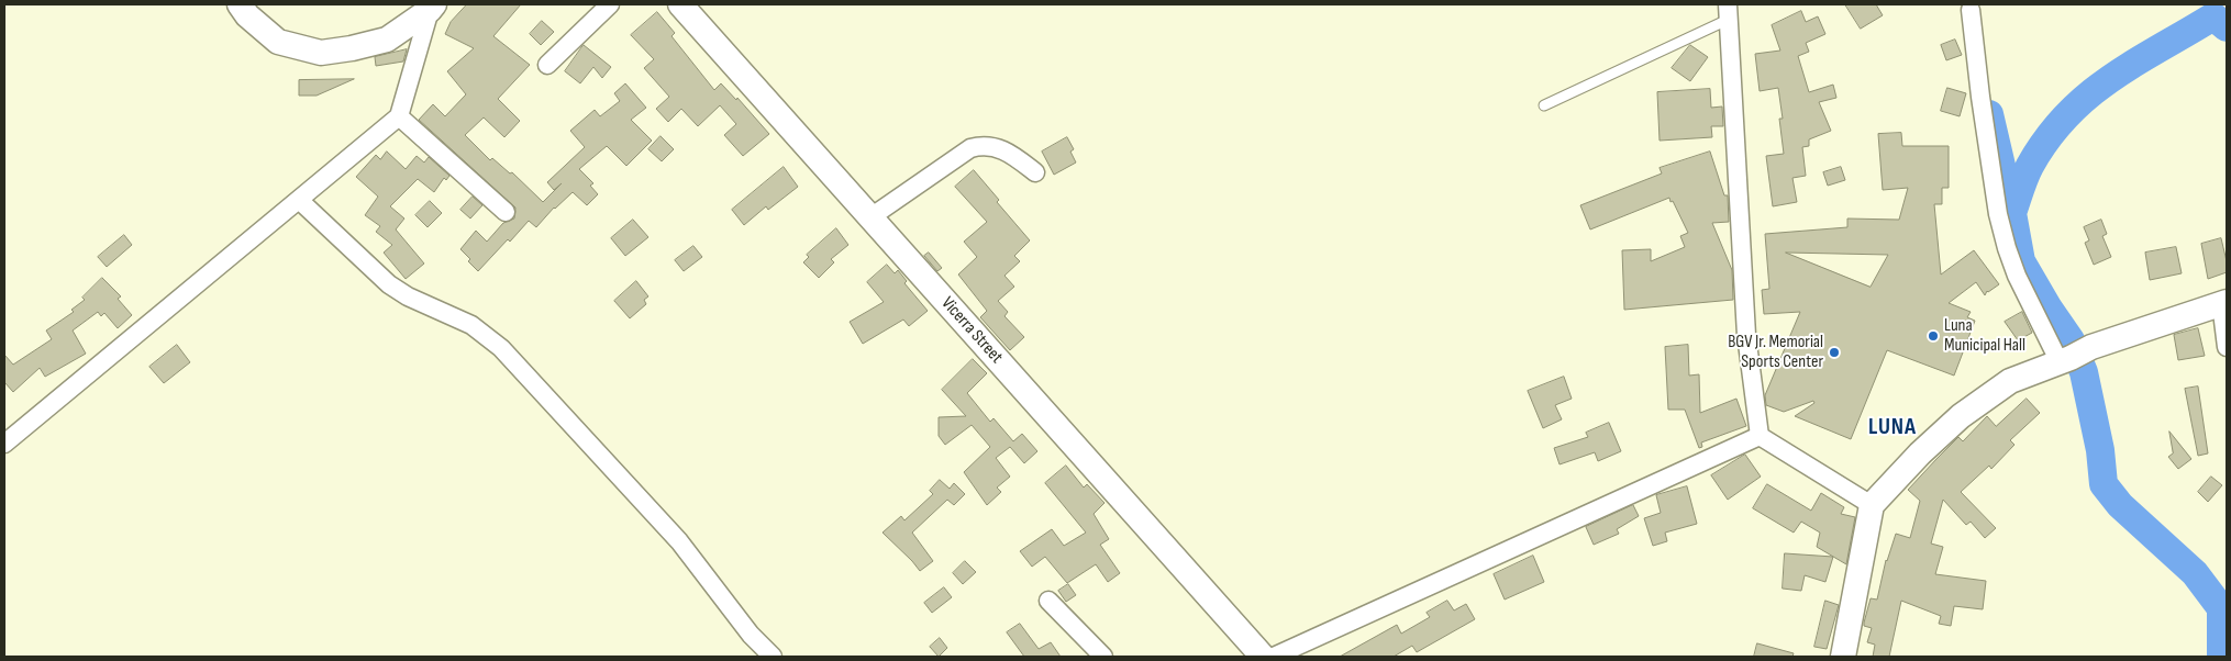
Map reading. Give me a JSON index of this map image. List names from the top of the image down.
{
  "streets": {
    "main road": ["Vicerra Street"]
  },
  "districts": ["LUNA"],
  "places": ["Luna Municipal Hall", "BGV Jr. Memorial Sports Center"]
}
